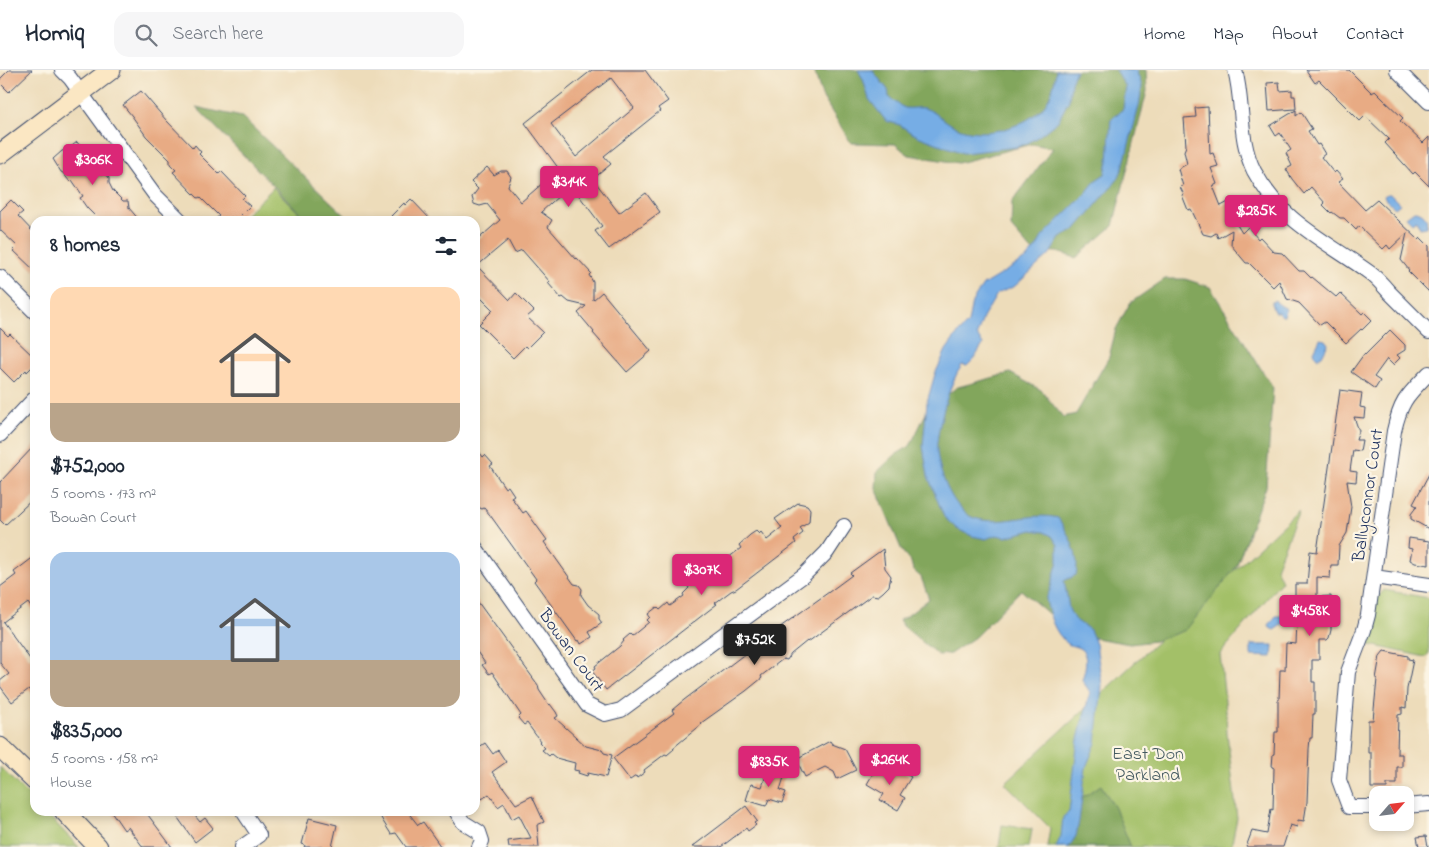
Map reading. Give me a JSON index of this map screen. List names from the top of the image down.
{
  "streets": {
    "street": ["Ballyconnor Court", "Bowan Court"]
  },
  "parks": ["East Don Parkland"],
  "north": "top right",
  "page": {
    "header": "Homiq",
    "search": "Search here",
    "nav": [
      "Home",
      "Map",
      "About",
      "Contact"
    ],
    "price": [
      "$306K",
      "$314K",
      "$285K",
      "$307K",
      "$458K",
      "$752K",
      "$264K",
      "$835K"
    ],
    "heading": "8 homes",
    "list": [
      {
        "name": "$752,000",
        "note": "5 rooms · 173 m² · Bowan Court"
      },
      {
        "name": "$835,000",
        "note": "5 rooms · 158 m² · House"
      }
    ]
  }
}
